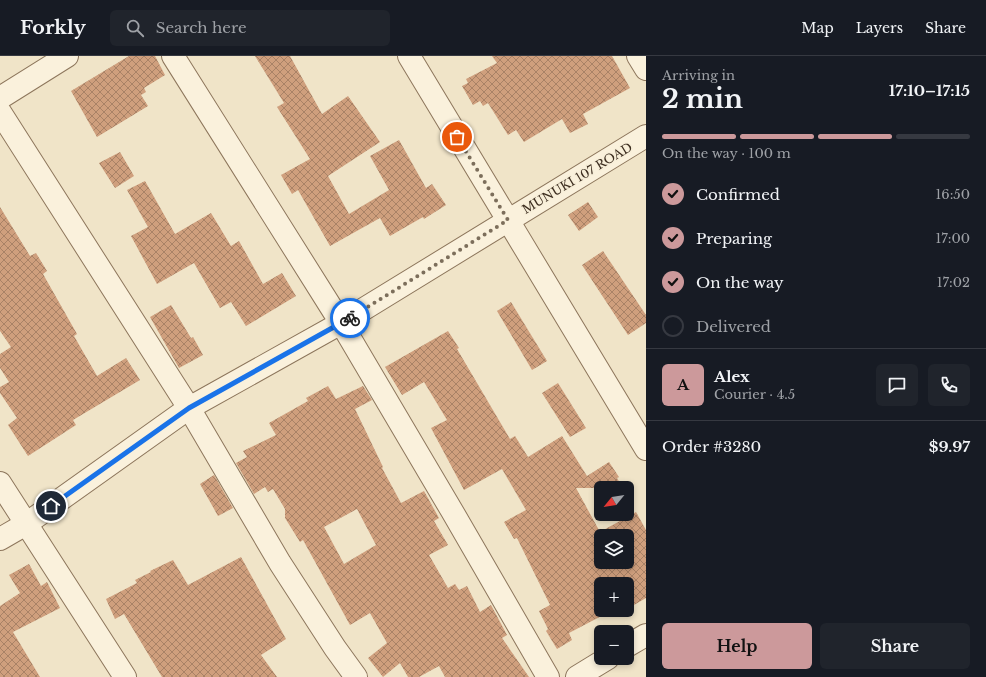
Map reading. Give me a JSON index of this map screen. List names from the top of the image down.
{
  "streets": {
    "street": ["MUNUKI 107 ROAD"]
  },
  "north": "bottom left",
  "page": {
    "header": "Forkly",
    "search": "Search here",
    "nav": ["Map", "Layers", "Share"],
    "heading": ["2 min", "Arriving in", "17:10–17:15"],
    "panel": [
      "Alex",
      "Courier · 4.5",
      "Order #3280",
      "$9.97"
    ],
    "bar": "On the way · 100 m",
    "list": [
      ["Confirmed", "16:50"],
      ["Preparing", "17:00"],
      ["On the way", "17:02"],
      "Delivered"
    ],
    "round": "A",
    "map_buttons": ["+", "−"],
    "buttons": ["Help", "Share"]
  }
}
